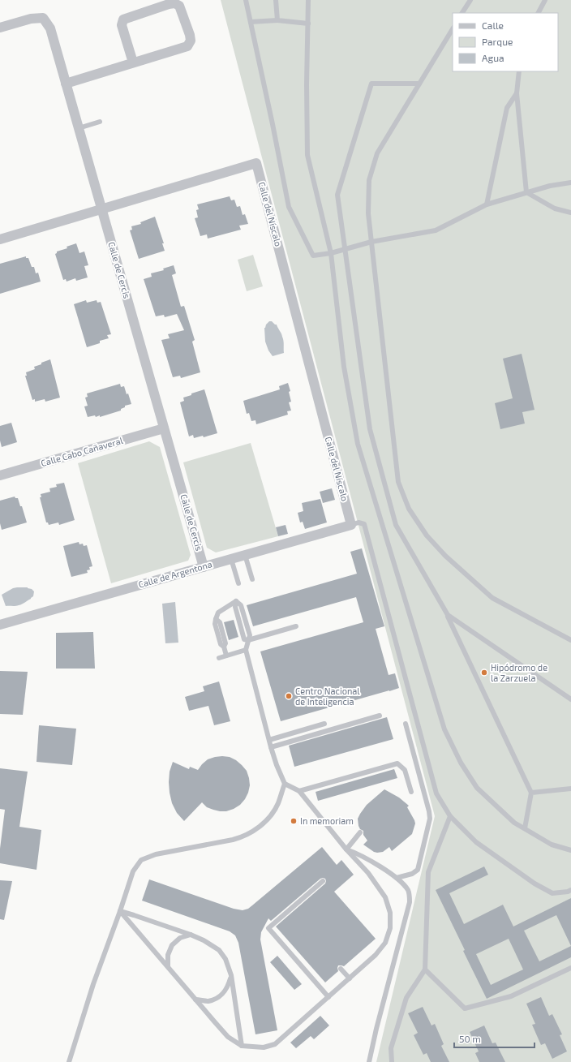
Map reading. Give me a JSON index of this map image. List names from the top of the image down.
{
  "streets": {
    "street": [
      "Calle del Níscalo",
      "Calle de Cercis",
      "Calle Cabo Cañaveral",
      "Calle de Argentona"
    ]
  },
  "crossings": [
    ["Calle del Níscalo", "Calle de Cercis"],
    ["Calle del Níscalo", "Calle de Argentona"],
    ["Calle de Cercis", "Calle Cabo Cañaveral"],
    ["Calle de Cercis", "Calle de Argentona"]
  ],
  "places": ["Hipódromo de la Zarzuela", "Centro Nacional de Inteligencia", "In memoriam"],
  "legend": ["Calle", "Parque", "Agua"],
  "scale_bar": "50 m"
}
